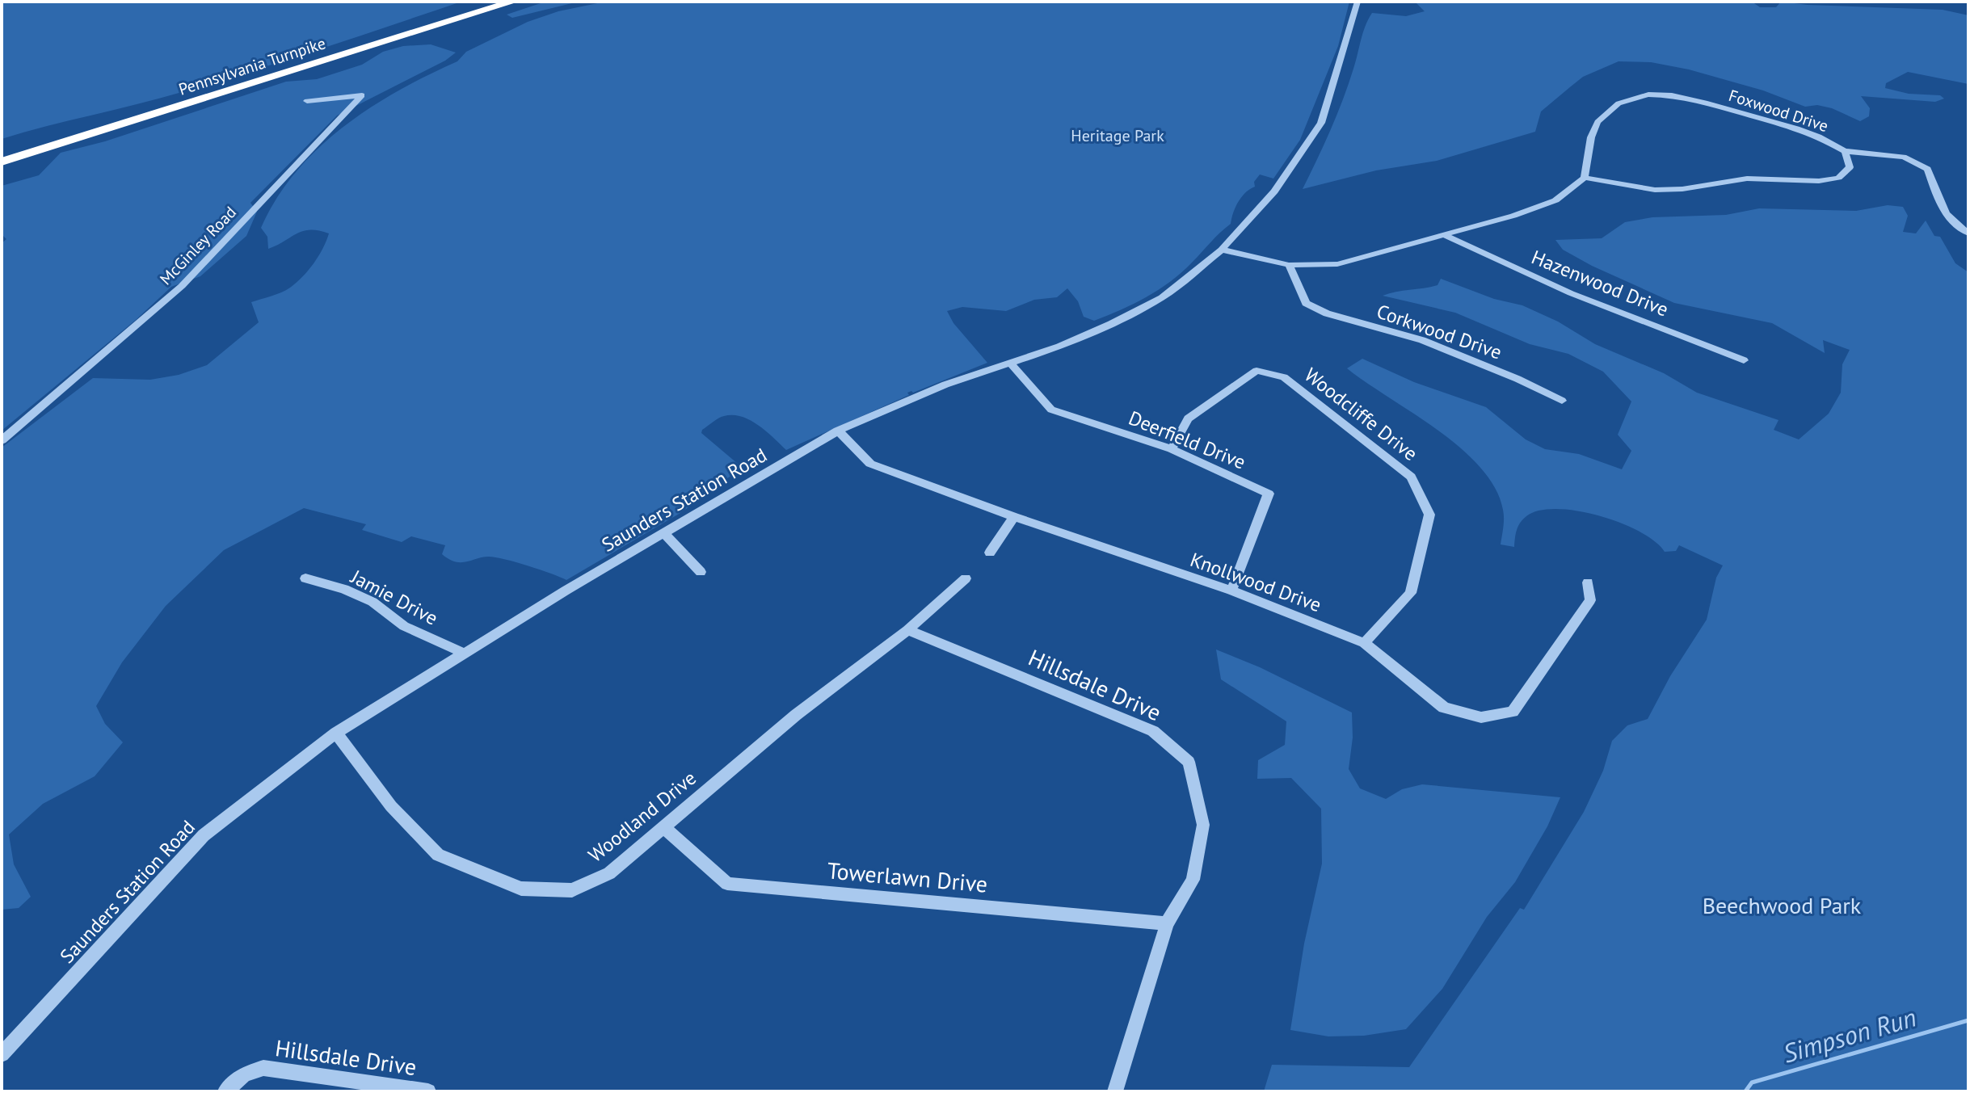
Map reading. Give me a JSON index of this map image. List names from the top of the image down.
{
  "streets": {
    "highway": ["Pennsylvania Turnpike"],
    "street": [
      "Foxwood Drive",
      "McGinley Road",
      "Hazenwood Drive",
      "Corkwood Drive",
      "Woodcliffe Drive",
      "Deerfield Drive",
      "Saunders Station Road",
      "Knollwood Drive",
      "Jamie Drive",
      "Hillsdale Drive",
      "Woodland Drive",
      "Towerlawn Drive"
    ]
  },
  "crossings": [
    ["Woodcliffe Drive", "Deerfield Drive"],
    ["Woodcliffe Drive", "Knollwood Drive"],
    ["Deerfield Drive", "Saunders Station Road"],
    ["Deerfield Drive", "Knollwood Drive"],
    ["Saunders Station Road", "Knollwood Drive"],
    ["Saunders Station Road", "Jamie Drive"],
    ["Saunders Station Road", "Woodland Drive"],
    ["Hillsdale Drive", "Woodland Drive"],
    ["Hillsdale Drive", "Towerlawn Drive"],
    ["Woodland Drive", "Towerlawn Drive"]
  ],
  "water": ["Simpson Run"],
  "parks": ["Heritage Park", "Beechwood Park"]
}
